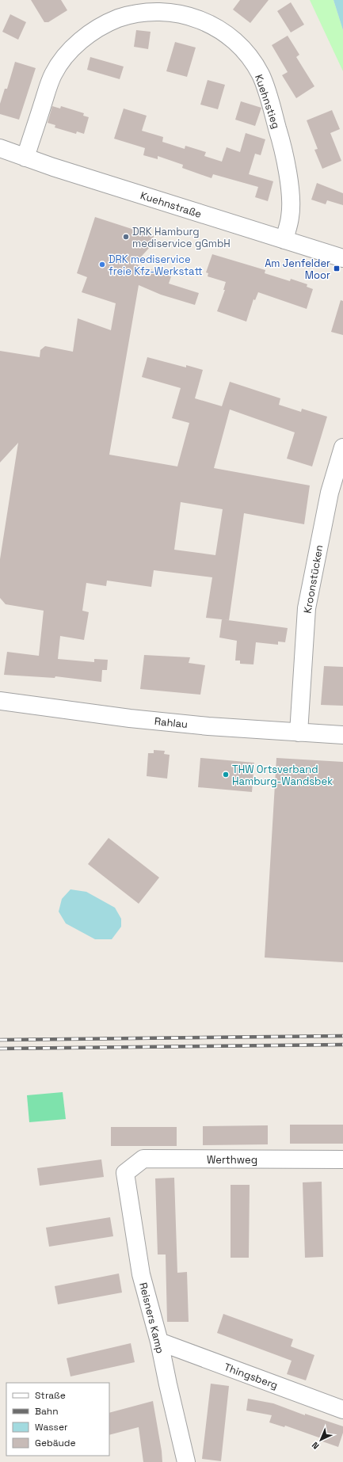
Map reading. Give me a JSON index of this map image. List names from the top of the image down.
{
  "streets": {
    "street": [
      "Kuehnstieg",
      "Kuehnstraße",
      "Kroonstücken",
      "Rahlau",
      "Werthweg",
      "Reisners Kamp",
      "Thingsberg"
    ]
  },
  "crossings": [
    ["Kuehnstieg", "Kuehnstraße"],
    ["Kroonstücken", "Rahlau"],
    ["Werthweg", "Reisners Kamp"],
    ["Reisners Kamp", "Thingsberg"]
  ],
  "places": {
    "other": ["DRK Hamburg mediservice gGmbH", "DRK mediservice freie Kfz-Werkstatt", "THW Ortsverband Hamburg-Wandsbek"],
    "transit": ["Am Jenfelder Moor"]
  },
  "legend": [
    "Straße",
    "Bahn",
    "Wasser",
    "Gebäude"
  ],
  "north": "bottom left"
}
